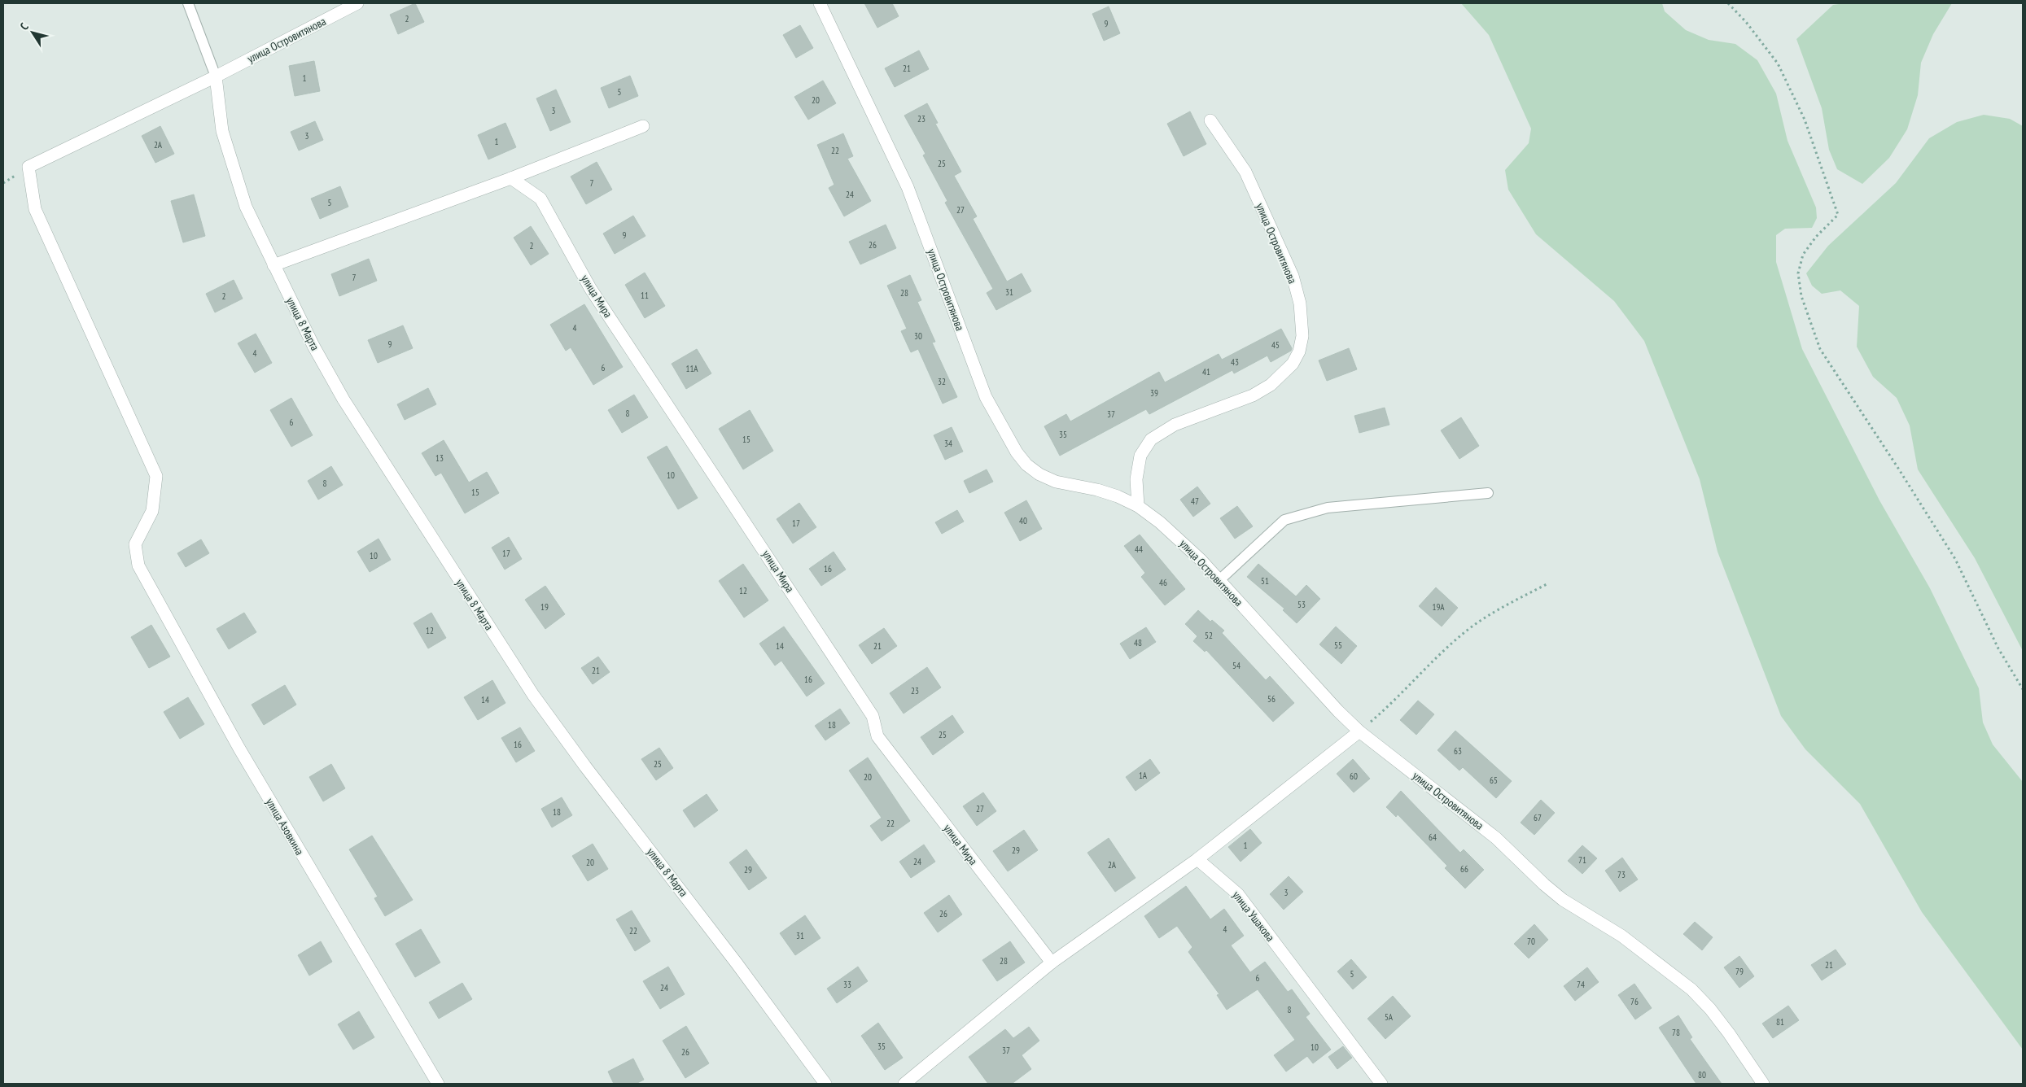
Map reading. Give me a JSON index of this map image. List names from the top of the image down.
{
  "streets": {
    "street": [
      "улица Островитянова",
      "улица Мира",
      "улица 8 Марта",
      "улица Азовкина",
      "улица Ушакова"
    ]
  },
  "crossings": [
    ["улица Островитянова", "улица 8 Марта"],
    ["улица Островитянова", "улица Азовкина"]
  ],
  "house_numbers": [
    "2",
    "9",
    "21",
    "1",
    "5",
    "20",
    "3",
    "23",
    "3",
    "1",
    "2А",
    "22",
    "25",
    "7",
    "24",
    "5",
    "27",
    "9",
    "26",
    "2",
    "7",
    "31",
    "28",
    "11",
    "2",
    "4",
    "30",
    "9",
    "45",
    "4",
    "43",
    "6",
    "11А",
    "41",
    "32",
    "39",
    "8",
    "37",
    "6",
    "35",
    "15",
    "34",
    "13",
    "10",
    "8",
    "15",
    "47",
    "40",
    "17",
    "44",
    "17",
    "10",
    "16",
    "51",
    "46",
    "12",
    "53",
    "19",
    "19А",
    "12",
    "52",
    "48",
    "55",
    "14",
    "21",
    "54",
    "21",
    "16",
    "23",
    "56",
    "14",
    "18",
    "25",
    "16",
    "63",
    "25",
    "1А",
    "60",
    "20",
    "65",
    "27",
    "18",
    "67",
    "22",
    "64",
    "1",
    "29",
    "71",
    "24",
    "20",
    "2А",
    "66",
    "29",
    "73",
    "3",
    "26",
    "4",
    "22",
    "31",
    "70",
    "28",
    "21",
    "79",
    "5",
    "6",
    "33",
    "74",
    "24",
    "76",
    "8",
    "5А",
    "81",
    "78",
    "35",
    "10",
    "37",
    "26",
    "80"
  ],
  "north": "top left"
}
